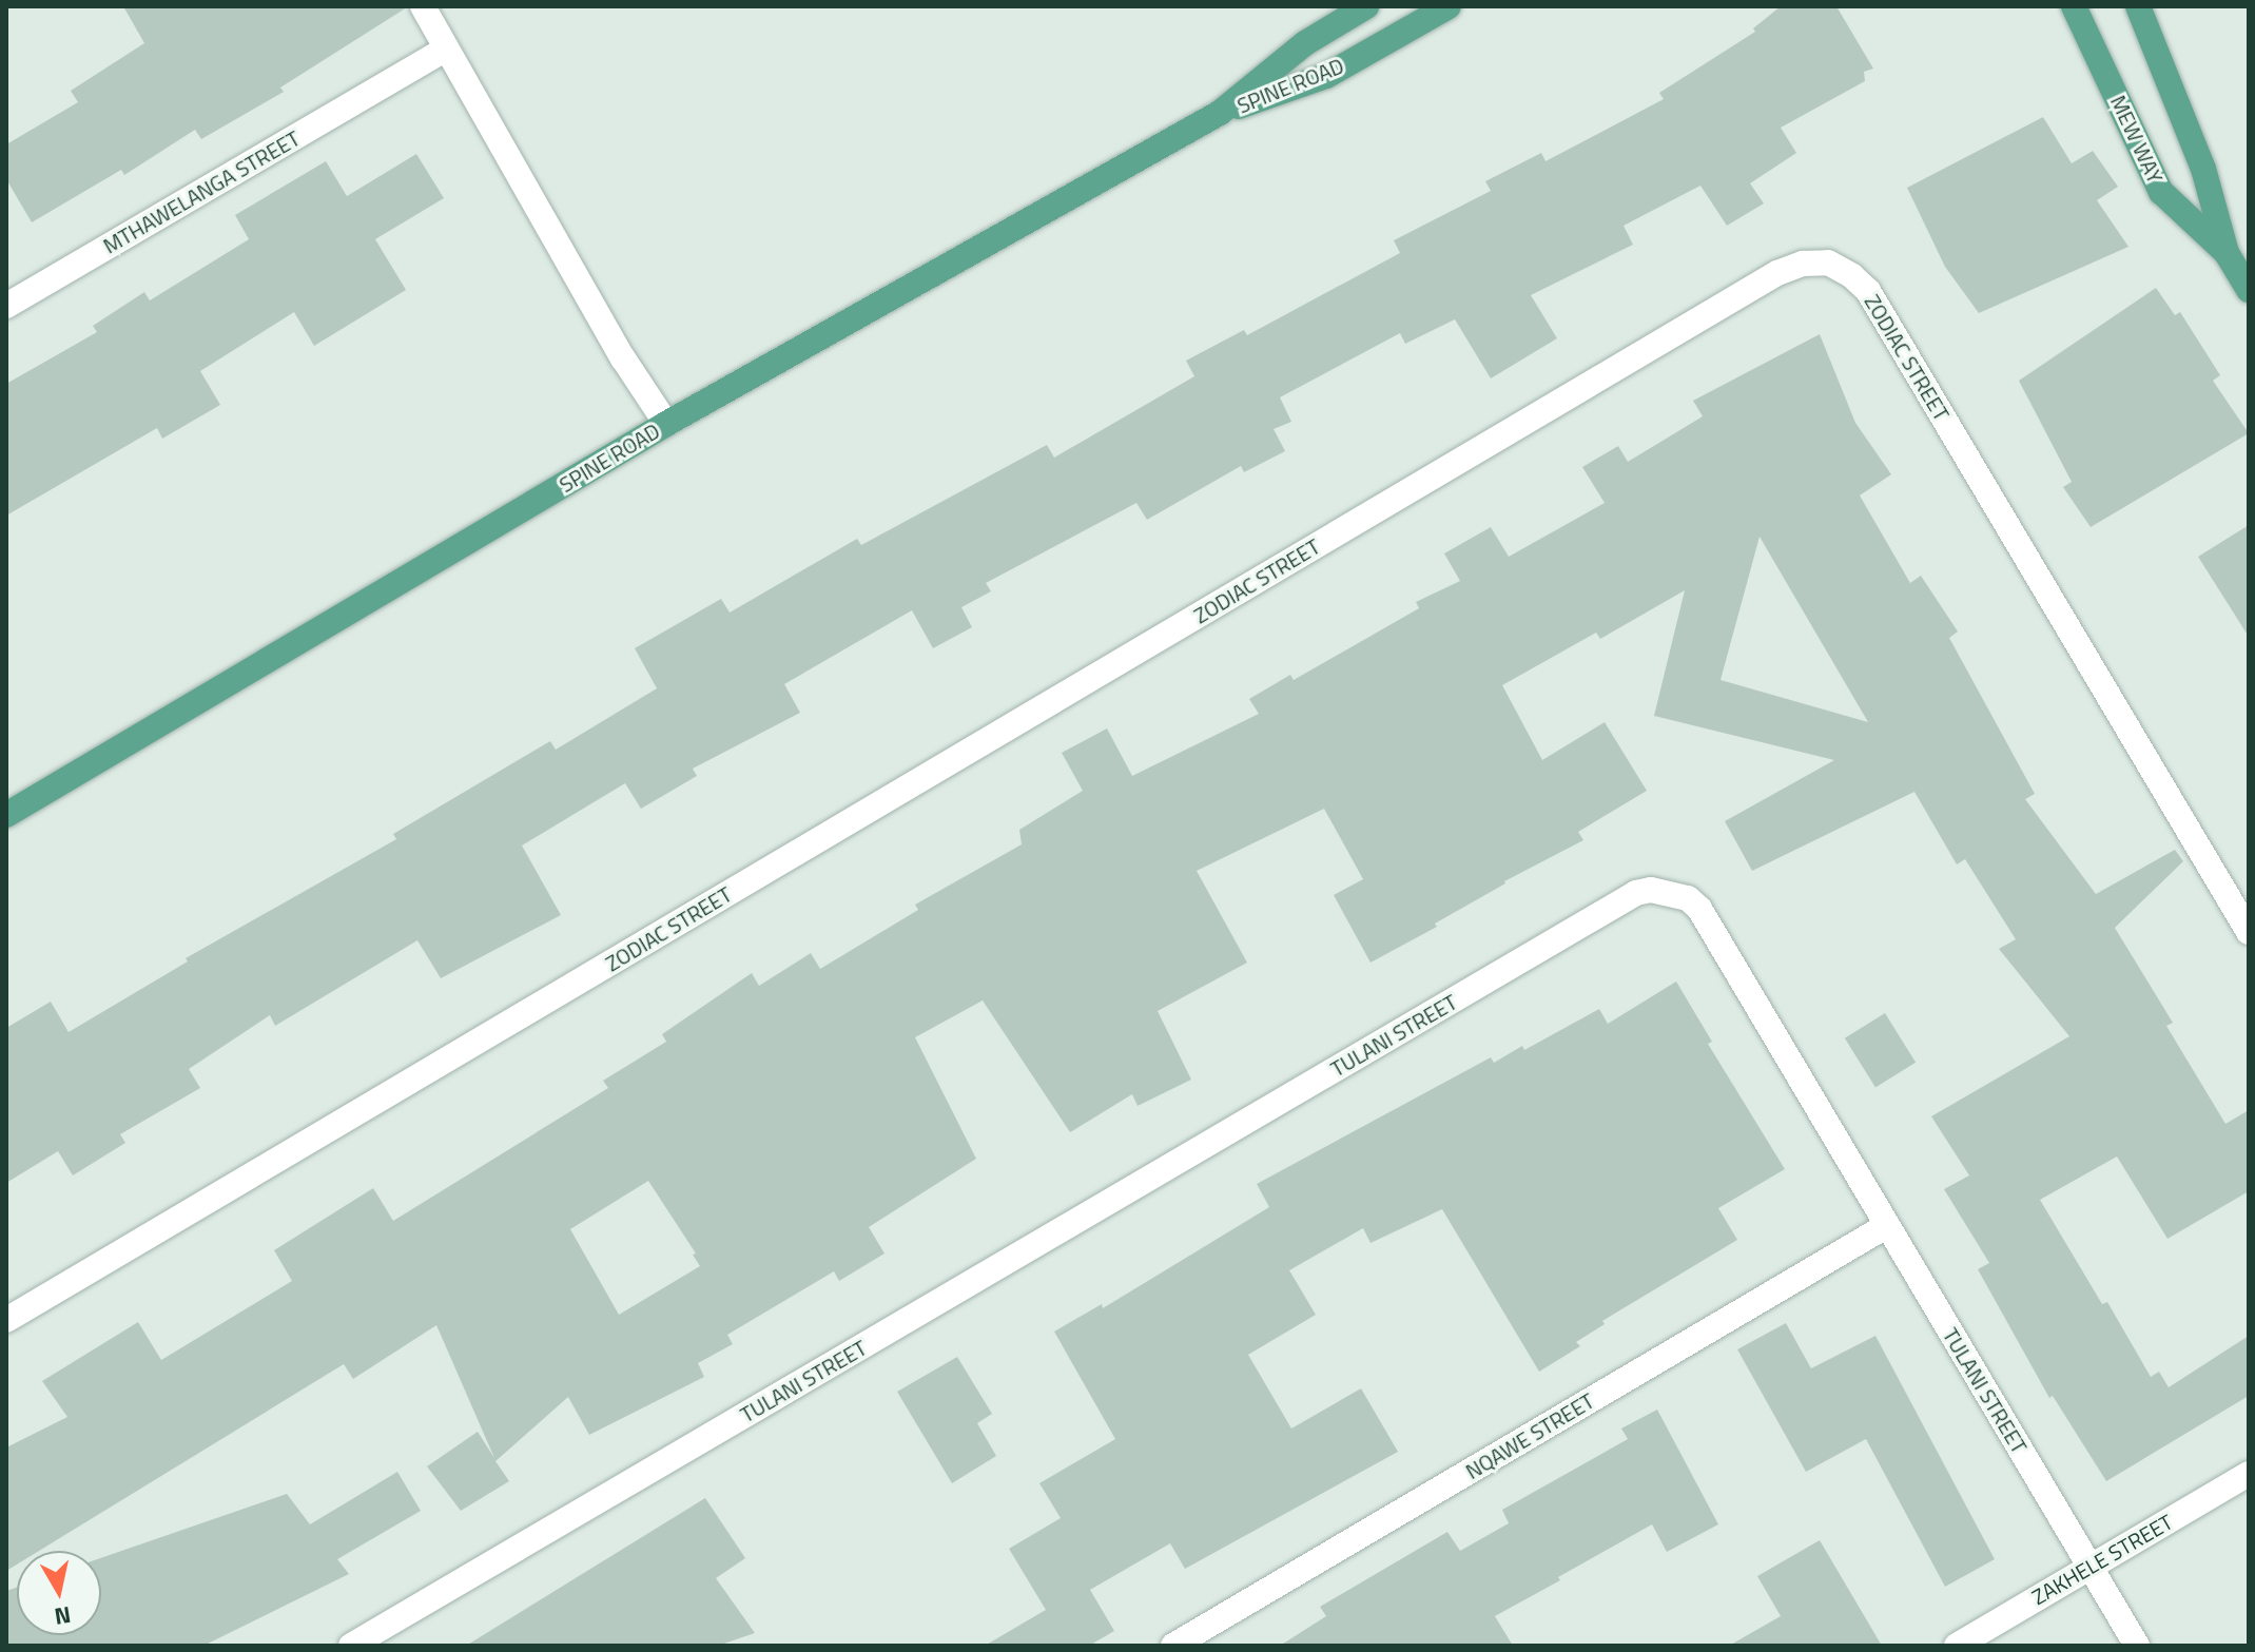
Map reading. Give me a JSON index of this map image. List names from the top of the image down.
{
  "streets": {
    "main road": ["SPINE ROAD", "MEW WAY"],
    "street": [
      "MTHAWELANGA STREET",
      "ZODIAC STREET",
      "TULANI STREET",
      "NQAWE STREET",
      "ZAKHELE STREET"
    ]
  },
  "crossings": [
    ["TULANI STREET", "NQAWE STREET"],
    ["TULANI STREET", "ZAKHELE STREET"]
  ],
  "north": "bottom"
}
